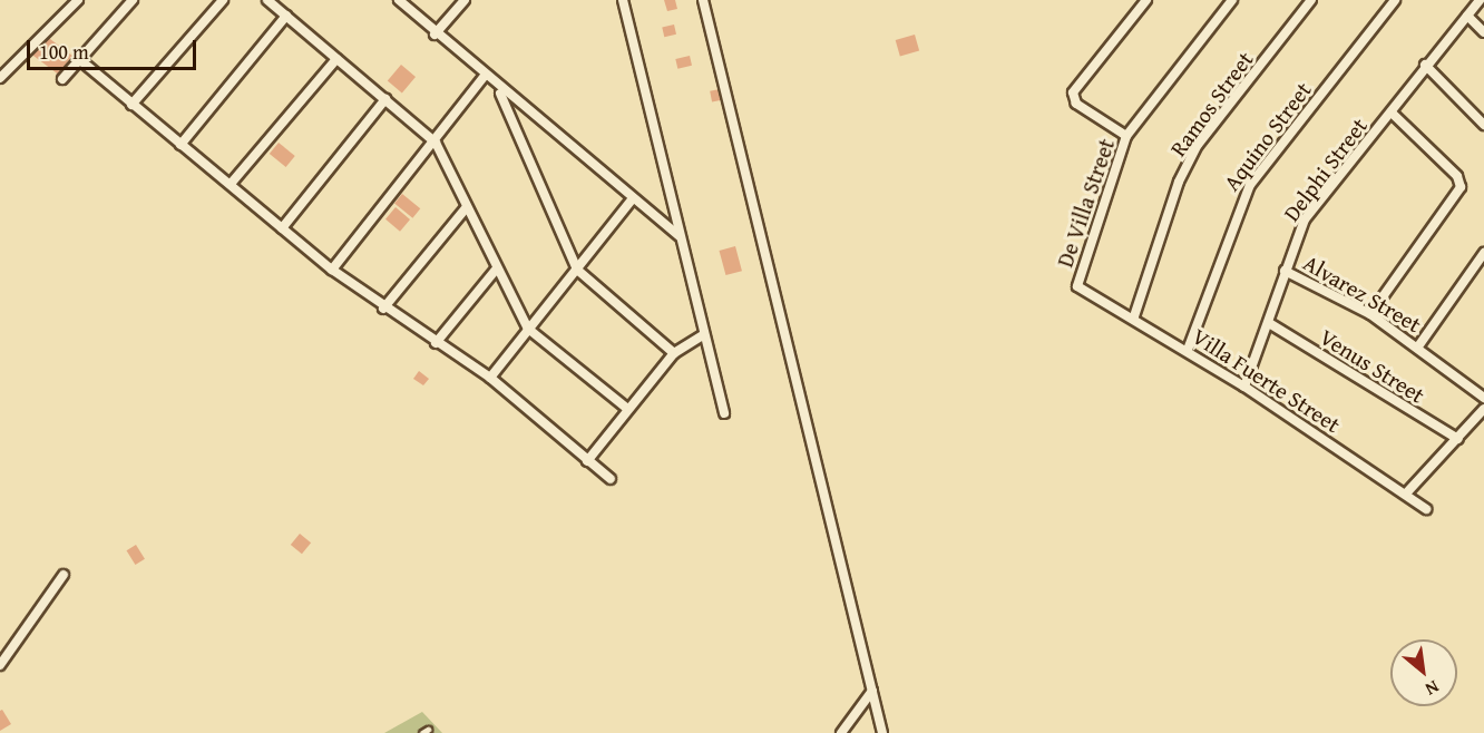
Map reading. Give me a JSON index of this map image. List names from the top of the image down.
{
  "streets": {
    "street": [
      "Ramos Street",
      "Aquino Street",
      "Delphi Street",
      "De Villa Street",
      "Alvarez Street",
      "Venus Street",
      "Villa Fuerte Street"
    ]
  },
  "crossings": [
    ["Ramos Street", "Villa Fuerte Street"],
    ["Aquino Street", "Villa Fuerte Street"],
    ["Delphi Street", "Alvarez Street"],
    ["Delphi Street", "Venus Street"],
    ["Delphi Street", "Villa Fuerte Street"],
    ["De Villa Street", "Villa Fuerte Street"]
  ],
  "scale_bar": "100 m",
  "north": "bottom right"
}
